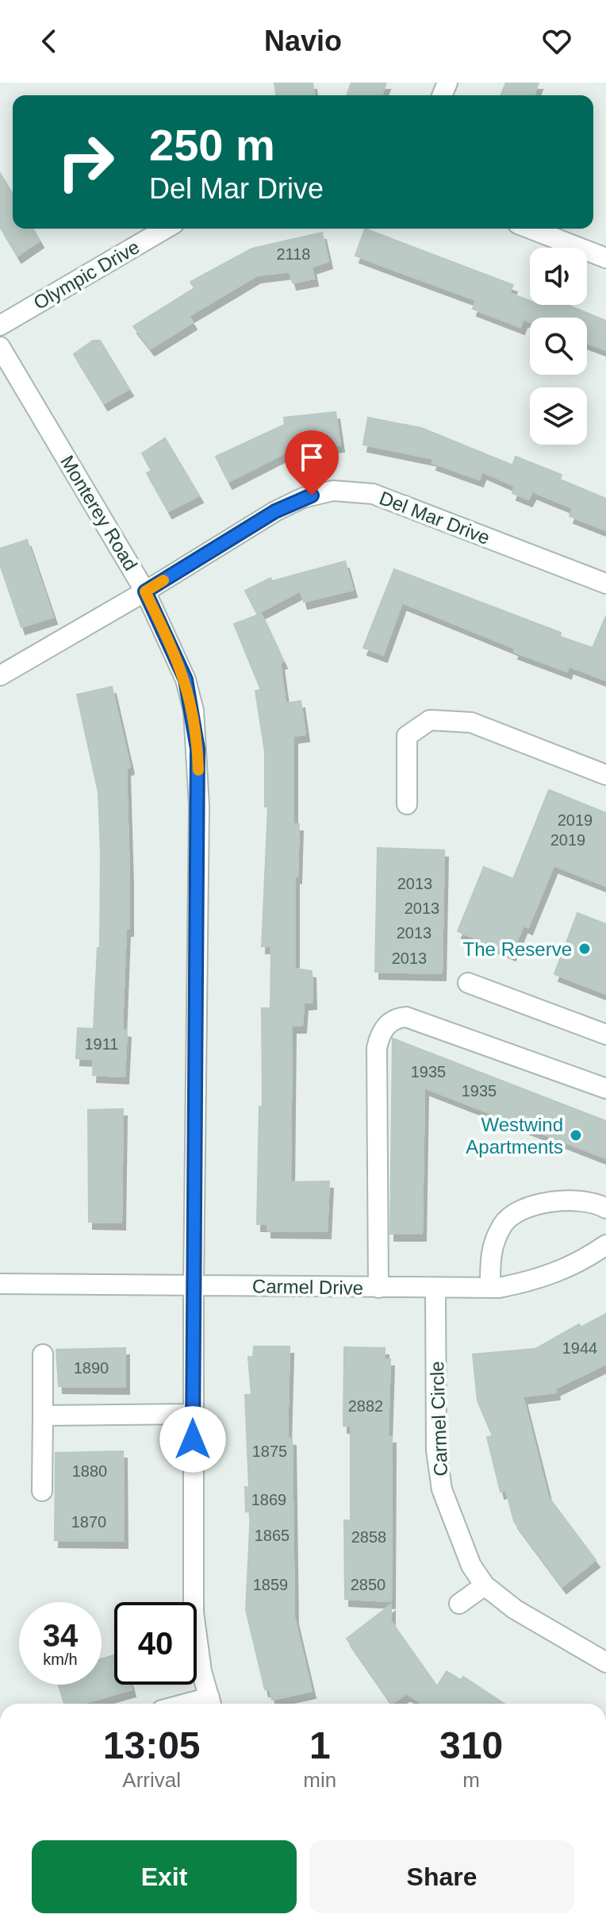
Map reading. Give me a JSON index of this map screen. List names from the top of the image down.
{
  "streets": {
    "street": [
      "Olympic Drive",
      "Monterey Road",
      "Del Mar Drive",
      "Carmel Drive",
      "Carmel Circle"
    ]
  },
  "crossings": [
    ["Monterey Road", "Del Mar Drive"],
    ["Monterey Road", "Carmel Drive"],
    ["Carmel Drive", "Carmel Circle"]
  ],
  "places": ["The Reserve", "Westwind Apartments"],
  "house_numbers": [
    "2118",
    "2019",
    "2019",
    "2013",
    "2013",
    "2013",
    "2013",
    "1911",
    "1935",
    "1935",
    "1944",
    "1890",
    "2882",
    "1875",
    "1880",
    "1869",
    "1870",
    "1865",
    "2858",
    "1859",
    "2850"
  ],
  "page": {
    "header": "Navio",
    "turn": ["250 m", "Del Mar Drive"],
    "speed": "34 km/h",
    "limit": "40",
    "eta": [
      "13:05",
      "Arrival",
      "1",
      "min",
      "310",
      "m"
    ],
    "buttons": ["Exit", "Share"]
  }
}
